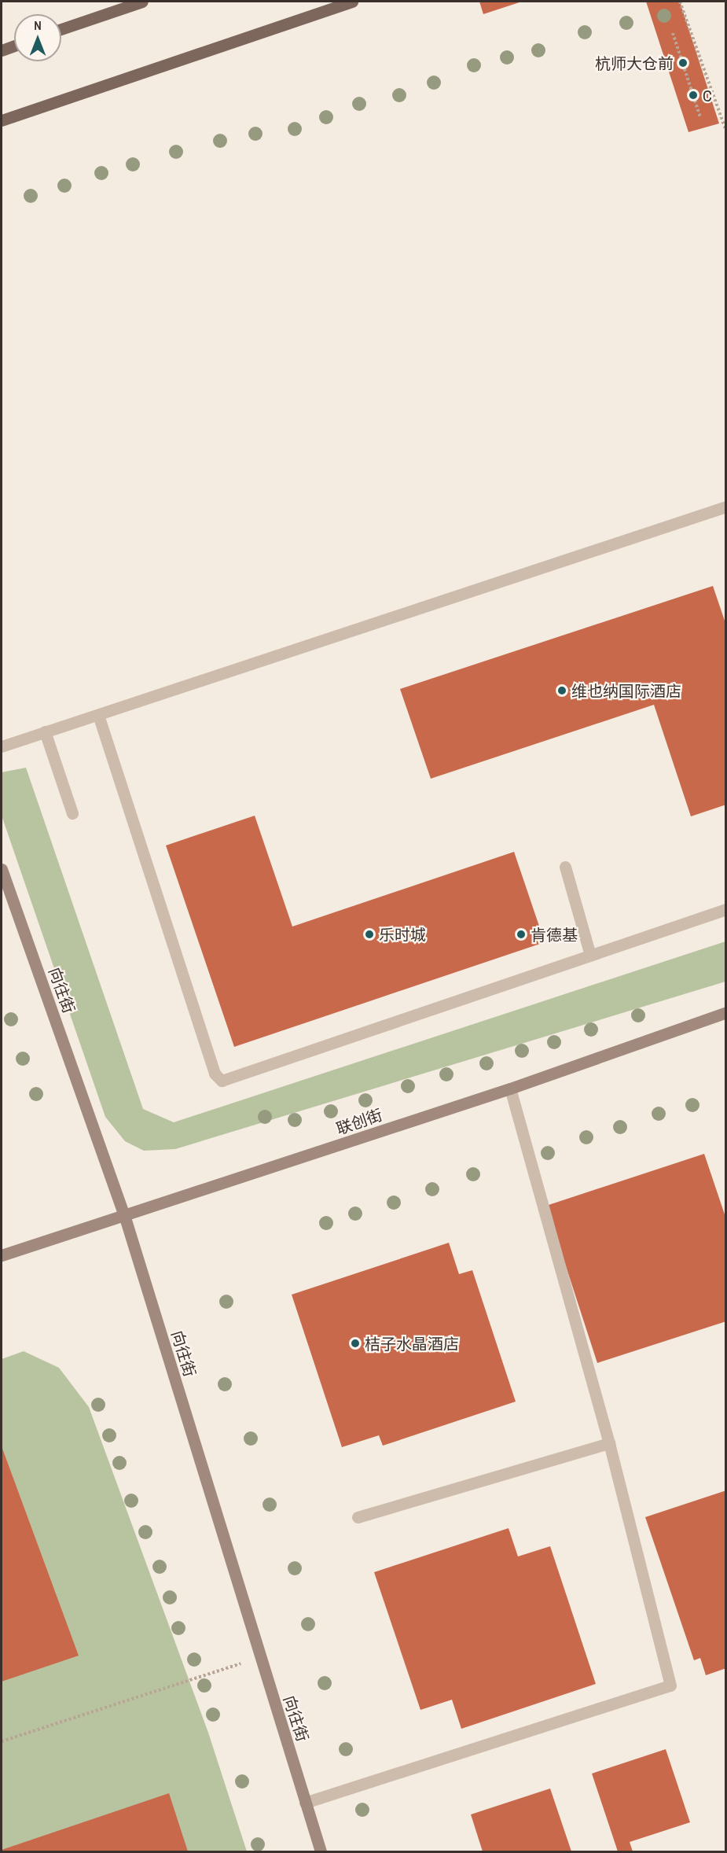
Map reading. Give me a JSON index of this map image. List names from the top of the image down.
{
  "streets": {
    "street": ["向往街", "联创街"]
  },
  "crossings": [
    ["向往街", "联创街"]
  ],
  "places": [
    "杭师大仓前",
    "C",
    "维也纳国际酒店",
    "乐时城",
    "肯德基",
    "桔子水晶酒店"
  ],
  "north": "top"
}
